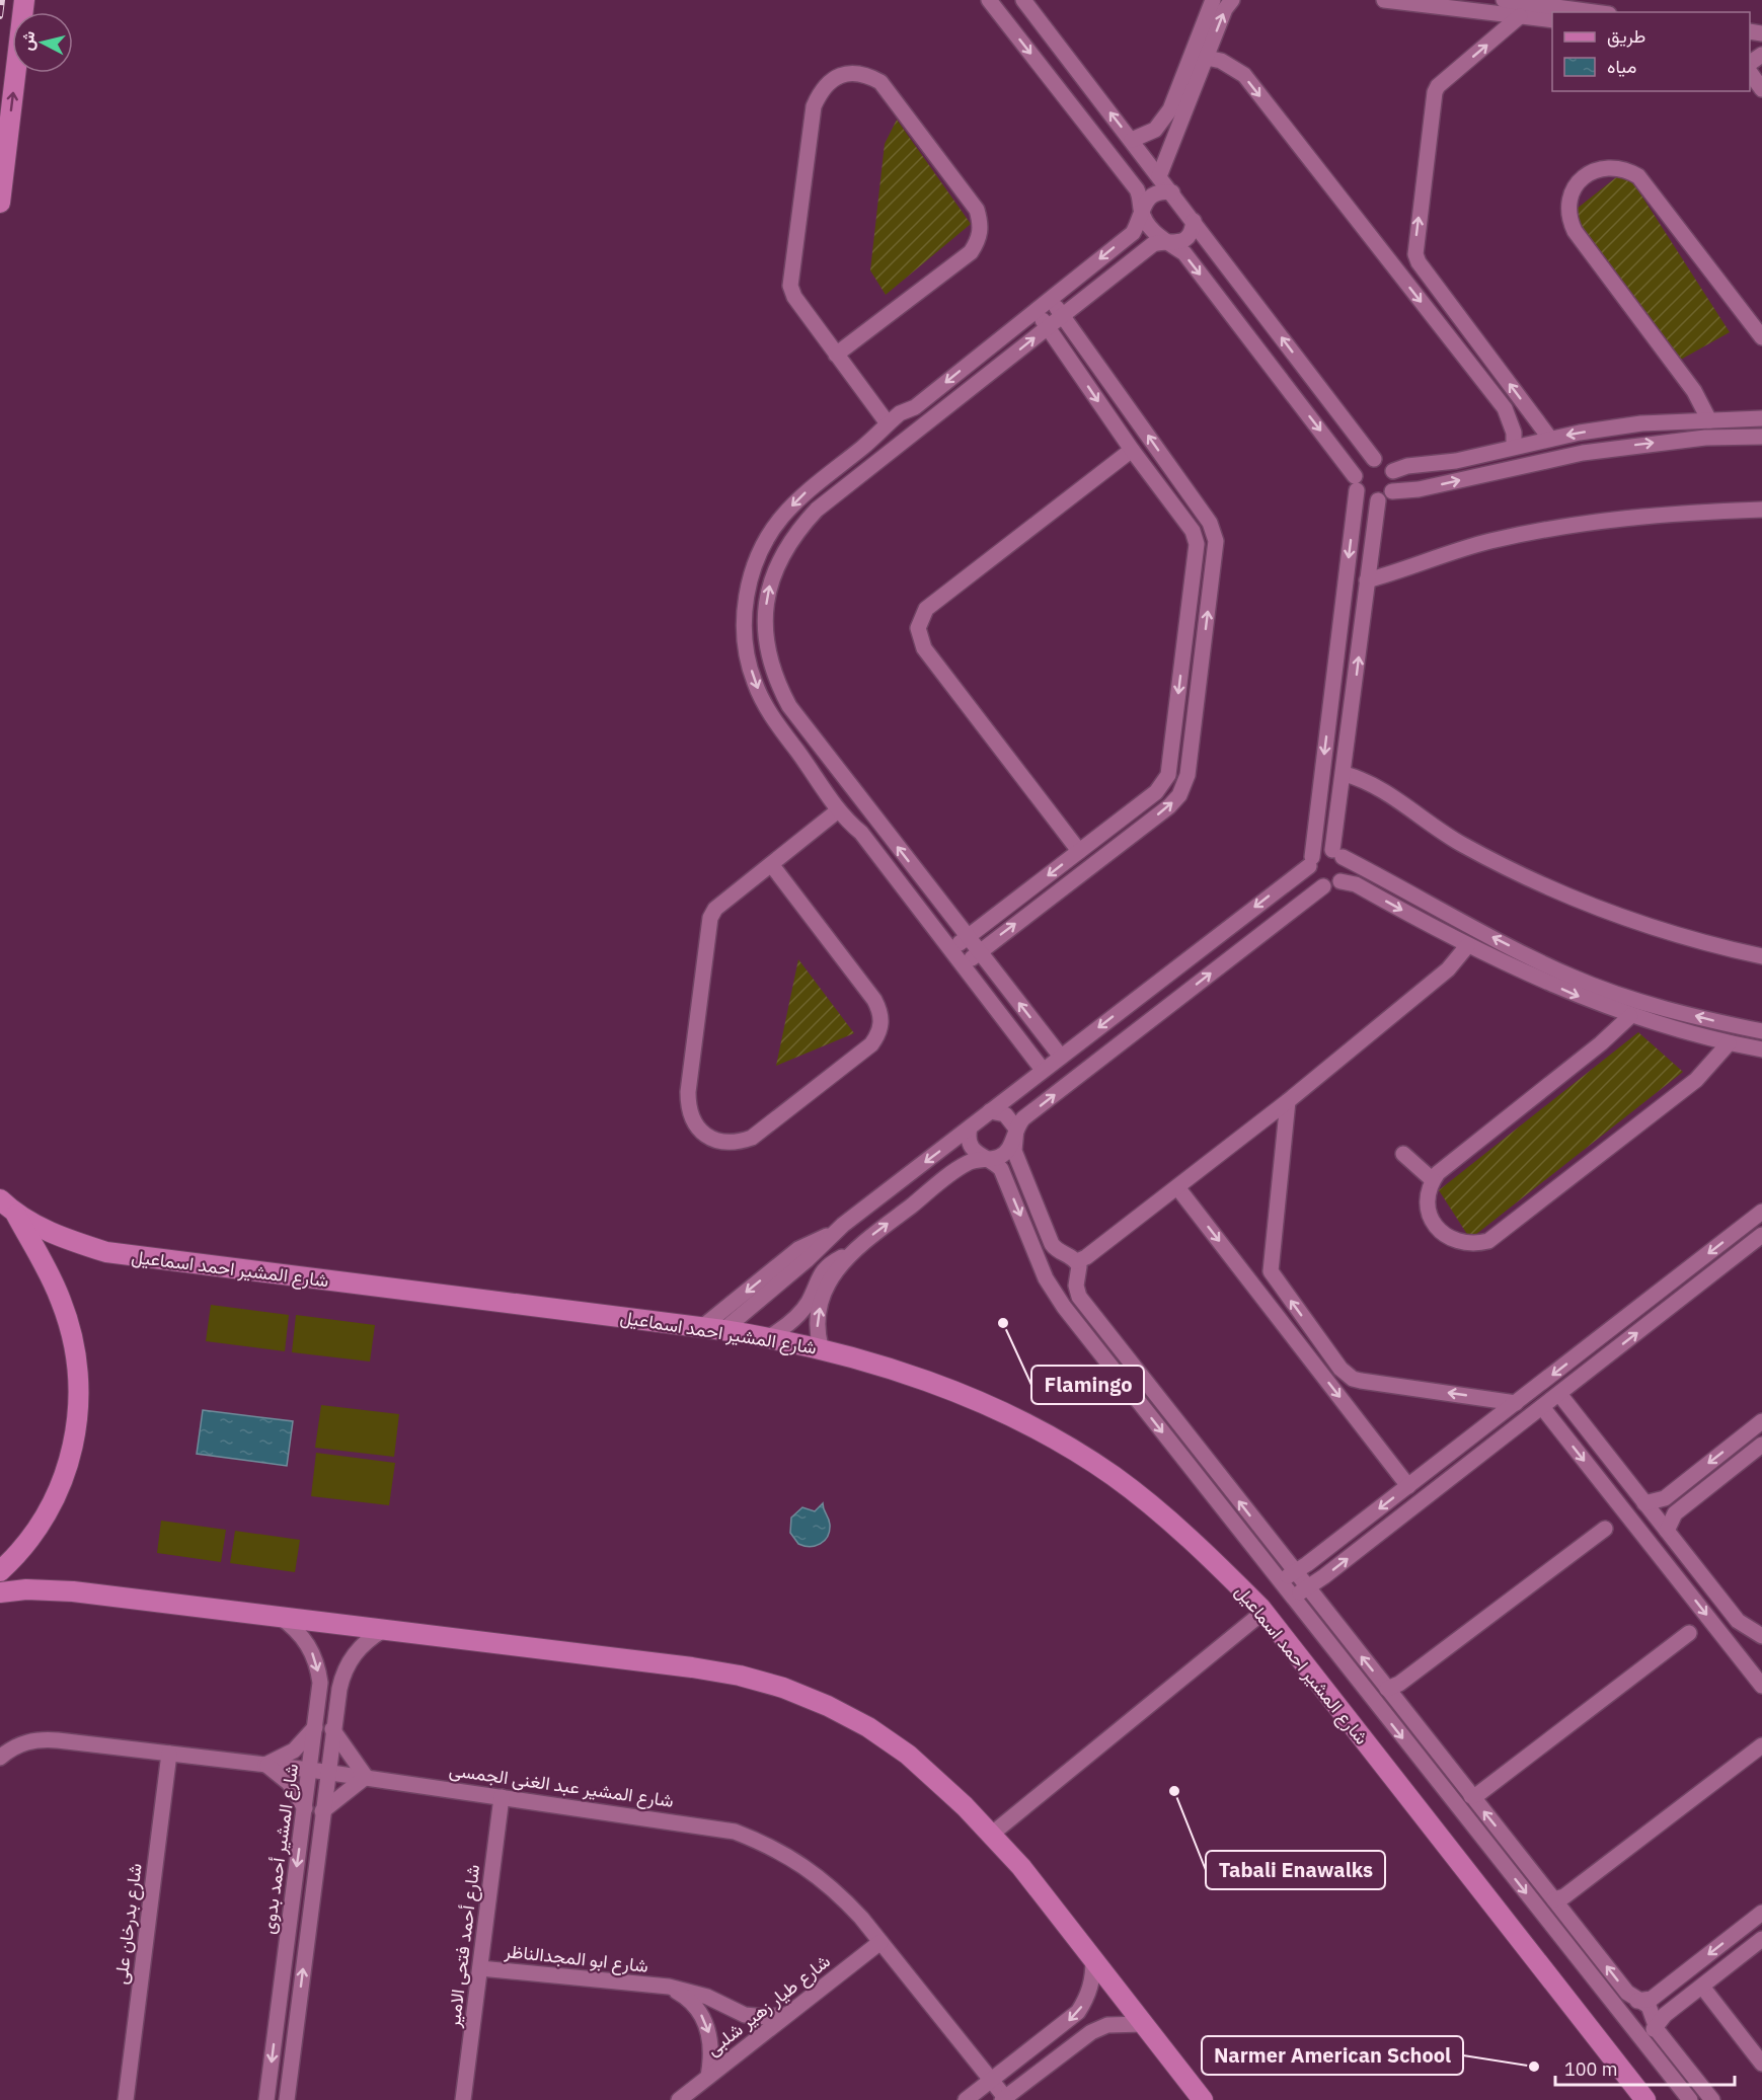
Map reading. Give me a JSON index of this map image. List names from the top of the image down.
{
  "streets": {
    "main road": ["شارع المشير احمد اسماعيل"],
    "street": [
      "شارع المشير عبد الغنى الجمسى",
      "شارع المشير أحمد بدوى",
      "شارع بدرخان على",
      "شارع أحمد فتحى الامير",
      "شارع ابو المجدالناظر",
      "شارع طيار زهير شلبى"
    ]
  },
  "crossings": [
    ["شارع المشير عبد الغنى الجمسى", "شارع المشير أحمد بدوى"],
    ["شارع المشير عبد الغنى الجمسى", "شارع بدرخان على"],
    ["شارع المشير عبد الغنى الجمسى", "شارع أحمد فتحى الامير"],
    ["شارع المشير عبد الغنى الجمسى", "شارع طيار زهير شلبى"],
    ["شارع أحمد فتحى الامير", "شارع ابو المجدالناظر"],
    ["شارع ابو المجدالناظر", "شارع طيار زهير شلبى"]
  ],
  "places": ["Flamingo", "Tabali Enawalks", "Narmer American School"],
  "legend": ["طريق", "مياه"],
  "scale_bar": "100 m",
  "north": "left"
}
